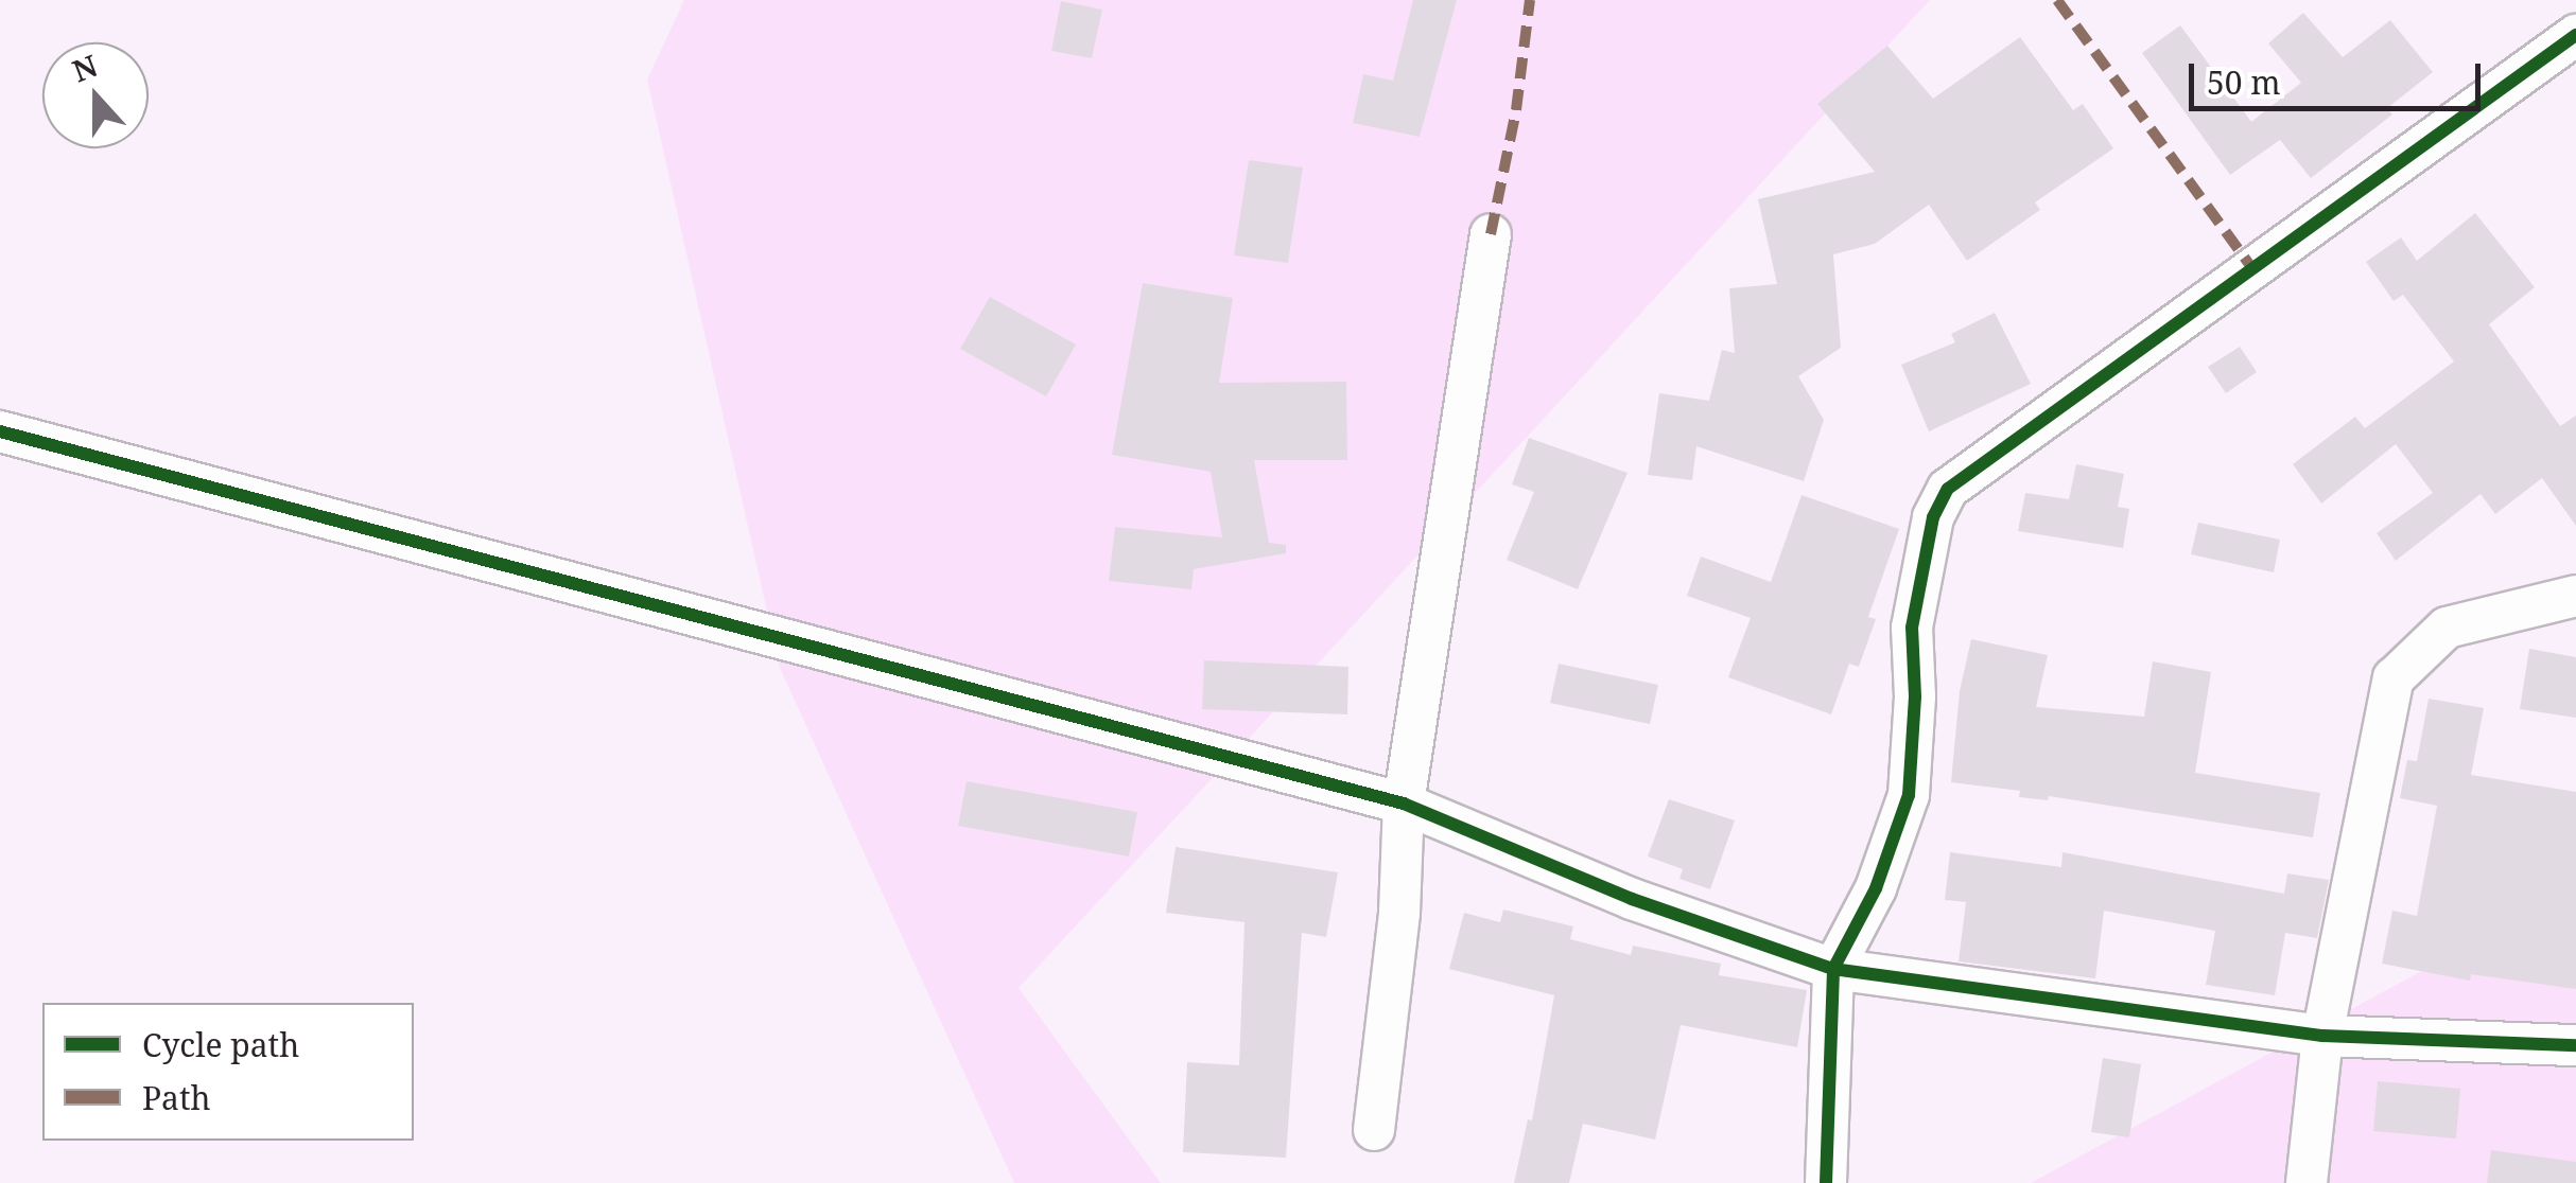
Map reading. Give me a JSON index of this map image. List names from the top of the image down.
{
  "legend": ["Cycle path", "Path"],
  "scale_bar": "50 m",
  "north": "top"
}
